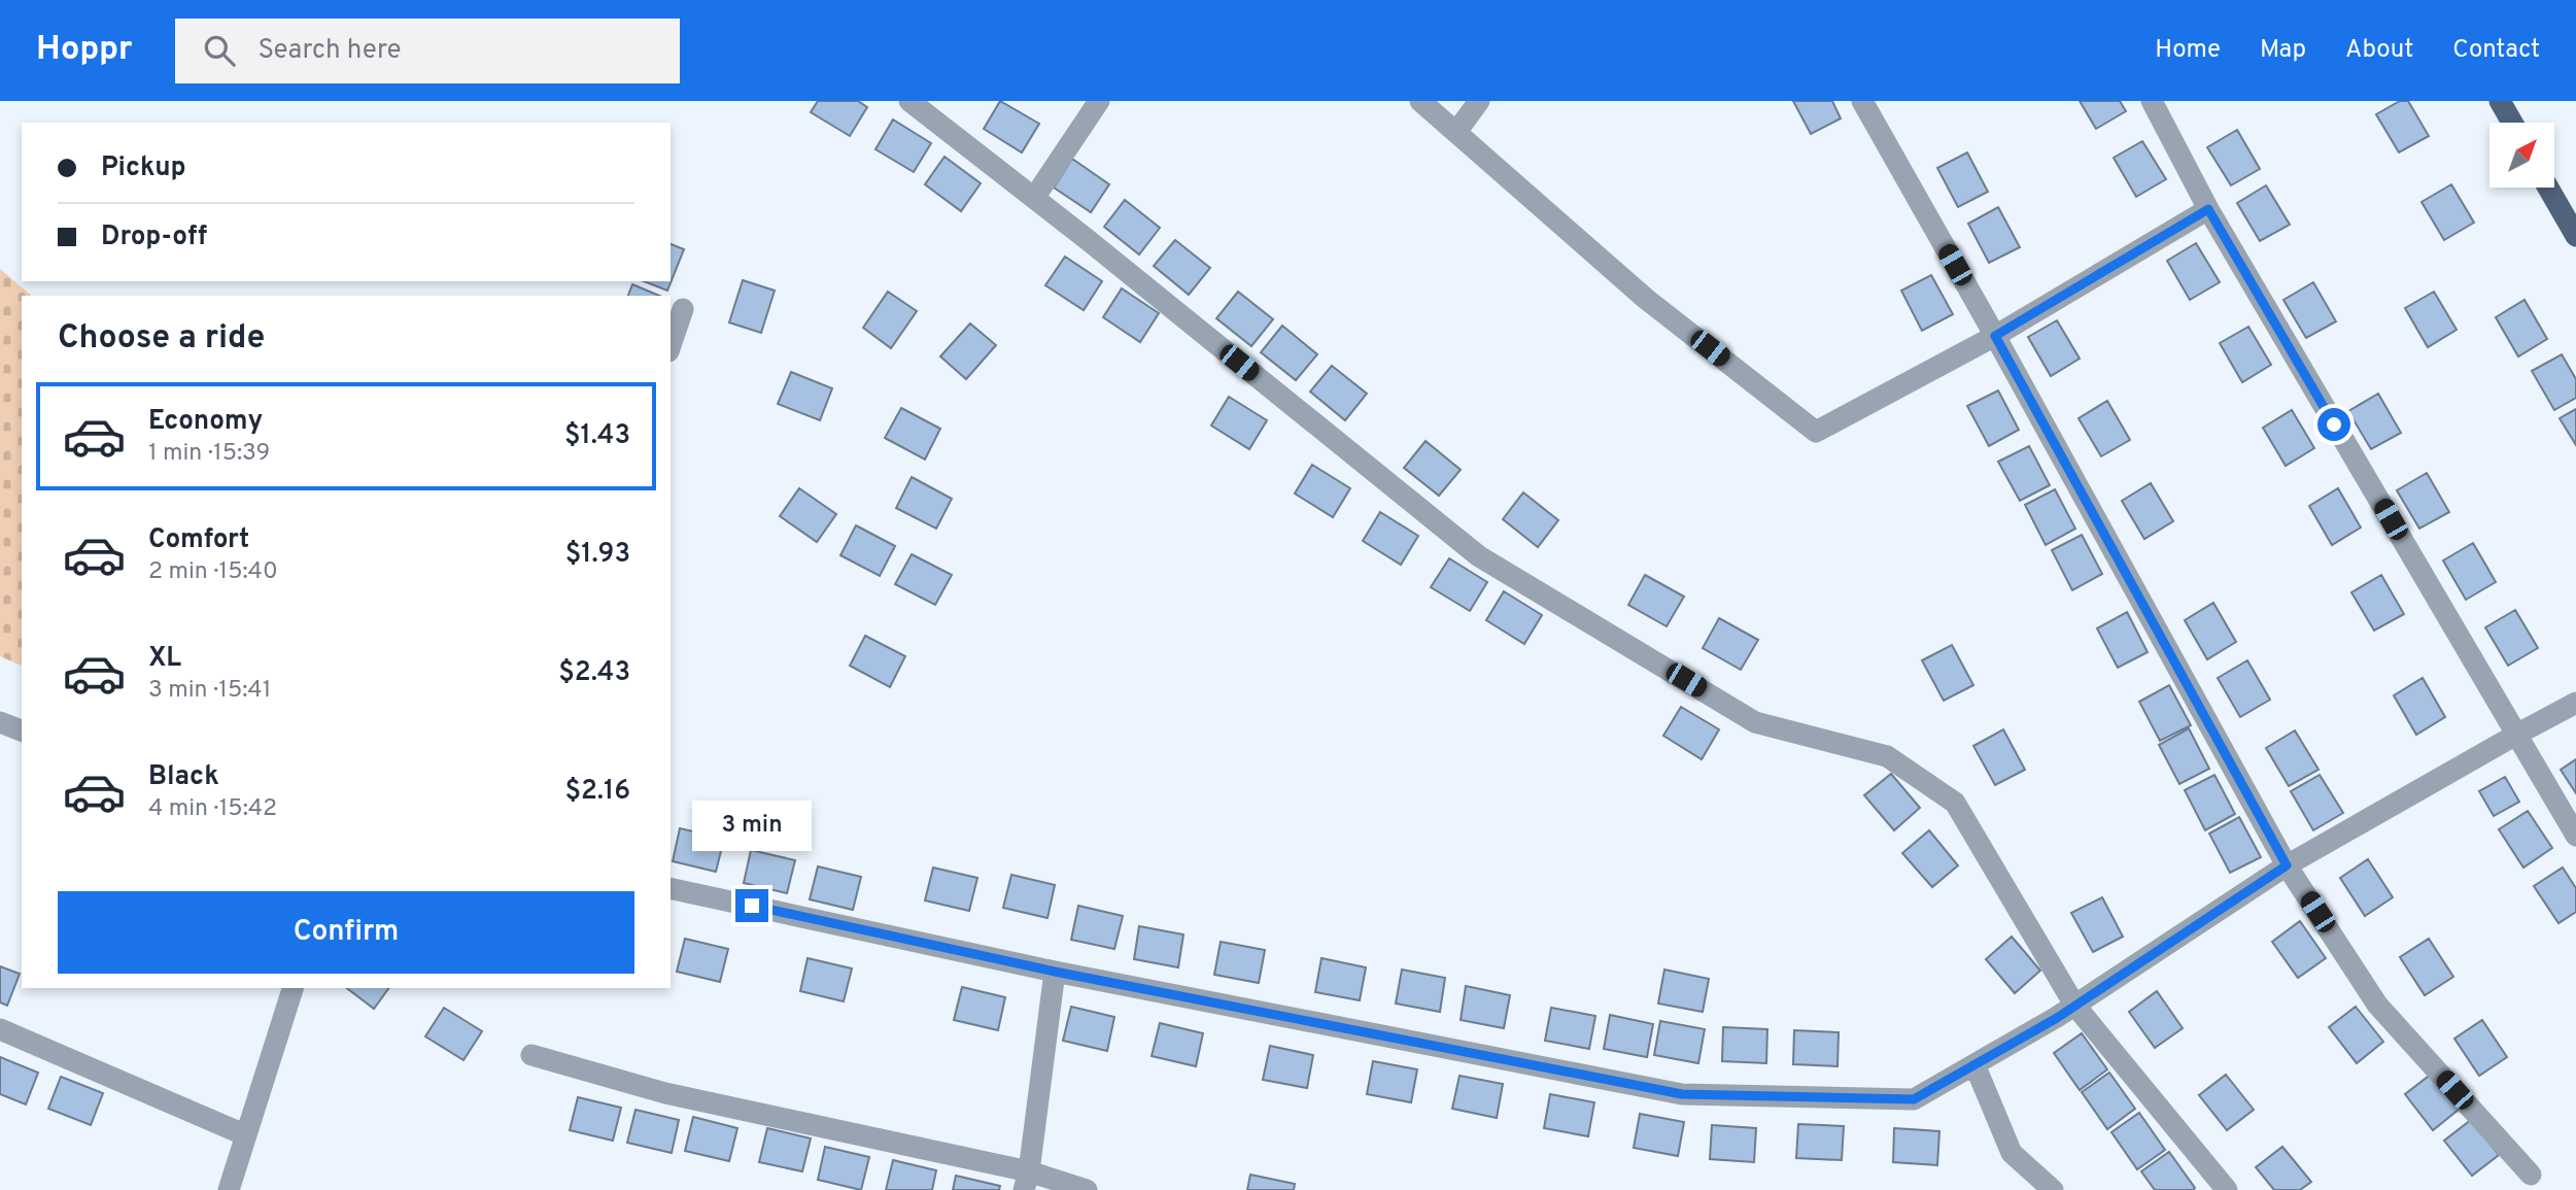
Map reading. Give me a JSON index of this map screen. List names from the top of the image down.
{
  "north": "top right",
  "page": {
    "header": "Hoppr",
    "search": "Search here",
    "nav": [
      "Home",
      "Map",
      "About",
      "Contact"
    ],
    "banner": ["Pickup", "Drop-off"],
    "heading": "Choose a ride",
    "list": [
      {
        "name": "Economy",
        "note": "1 min · 15:39",
        "value": "$1.43"
      },
      {
        "name": "Comfort",
        "note": "2 min · 15:40",
        "value": "$1.93"
      },
      {
        "name": "XL",
        "note": "3 min · 15:41",
        "value": "$2.43"
      },
      {
        "name": "Black",
        "note": "4 min · 15:42",
        "value": "$2.16"
      }
    ],
    "bubble": "3 min",
    "buttons": "Confirm"
  }
}
